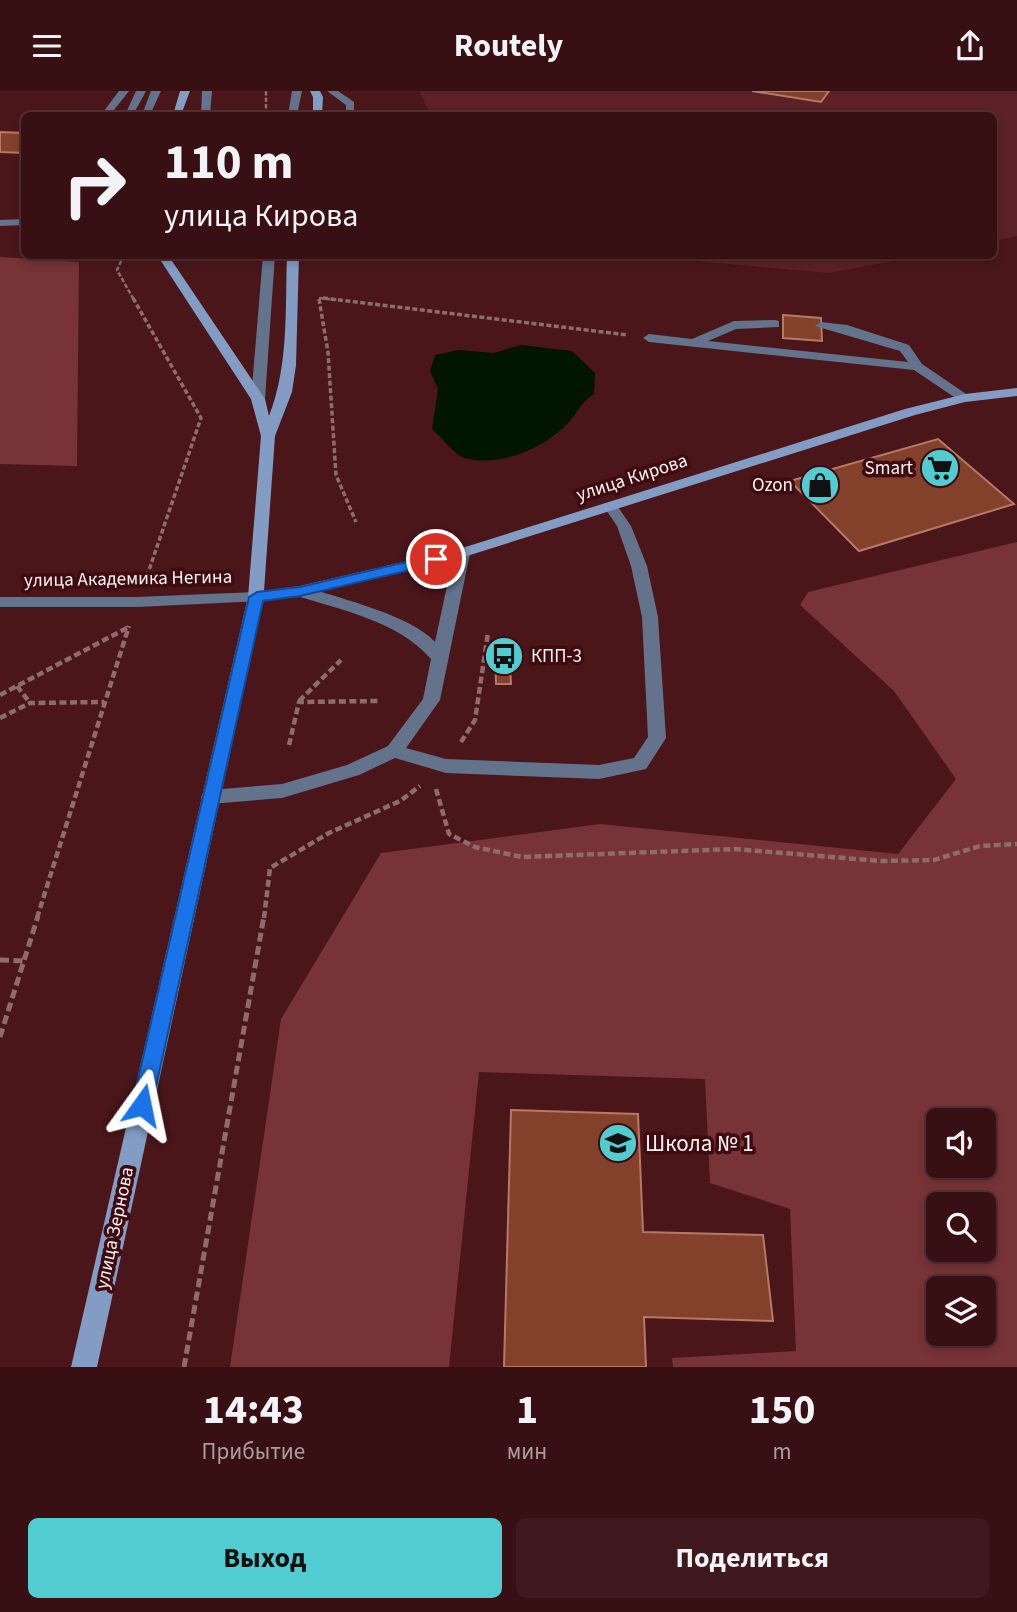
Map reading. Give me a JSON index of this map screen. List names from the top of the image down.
{
  "streets": {
    "main road": ["улица Кирова", "улица Зернова"],
    "lane": ["улица Академика Негина"]
  },
  "crossings": [
    ["улица Кирова", "улица Академика Негина"],
    ["улица Кирова", "улица Зернова"],
    ["улица Академика Негина", "улица Зернова"]
  ],
  "places": {
    "supermarket": ["Smart"],
    "shop": ["Ozon"],
    "bus stop": ["КПП-3"],
    "school or university": ["Школа № 1"]
  },
  "page": {
    "header": "Routely",
    "turn": ["110 m", "улица Кирова"],
    "eta": [
      "14:43",
      "Прибытие",
      "1",
      "мин",
      "150",
      "m"
    ],
    "buttons": ["Выход", "Поделиться"]
  }
}
